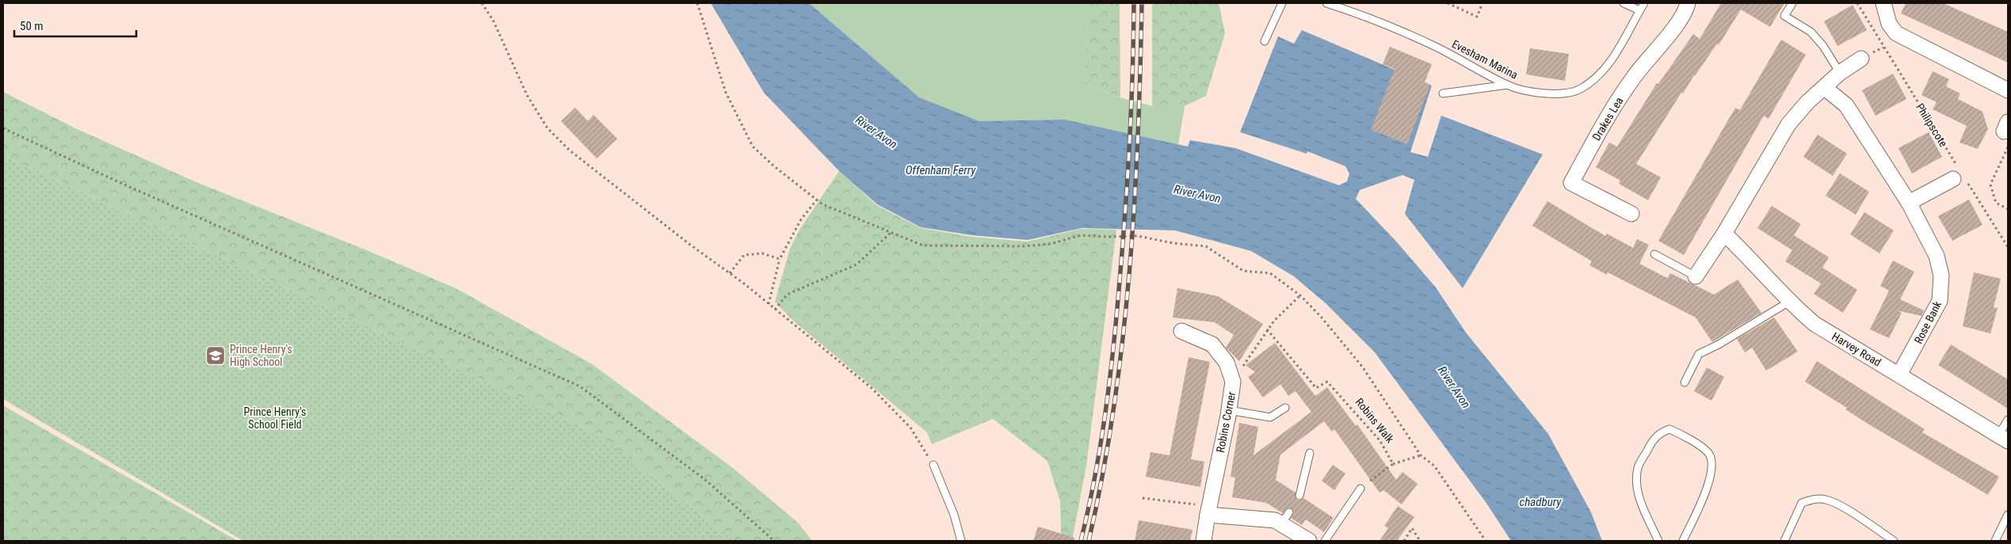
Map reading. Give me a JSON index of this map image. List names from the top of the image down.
{
  "streets": {
    "street": [
      "Drakes Lea",
      "Rose Bank",
      "Harvey Road",
      "Robins Corner"
    ],
    "lane": ["Evesham Marina"],
    "path": ["Philipscote", "Robins Walk"]
  },
  "crossings": [
    ["Rose Bank", "Harvey Road"]
  ],
  "water": ["River Avon", "Offenham Ferry", "chadbury"],
  "parks": ["Prince Henry's School Field"],
  "places": {
    "school or university": ["Prince Henry's High School"]
  },
  "scale_bar": "50 m"
}
